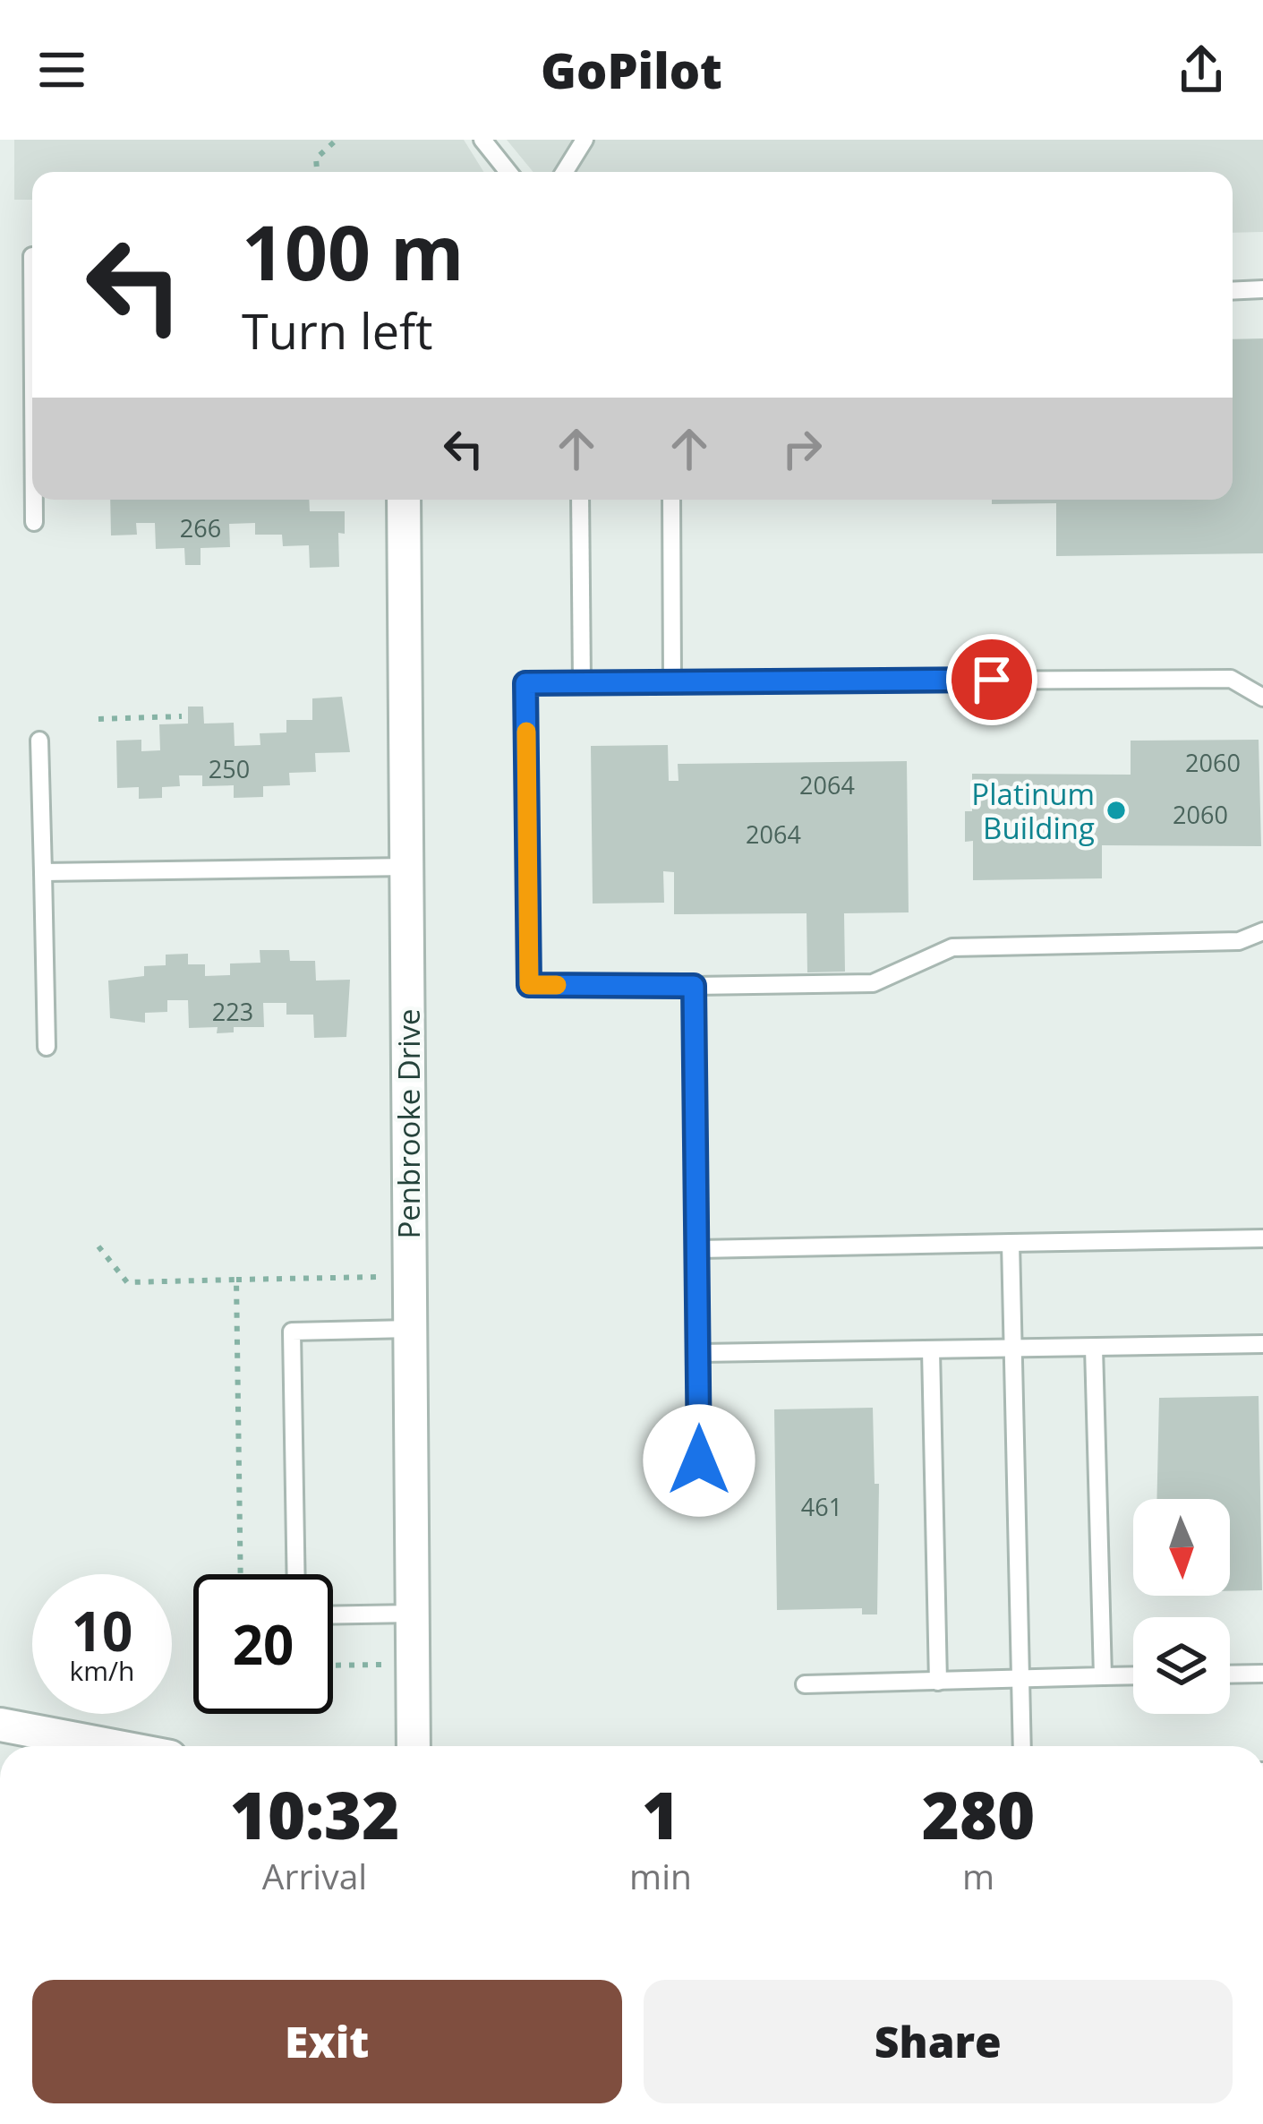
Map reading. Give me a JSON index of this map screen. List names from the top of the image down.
{
  "streets": {
    "street": ["Penbrooke Drive"]
  },
  "places": ["Platinum Building"],
  "house_numbers": [
    "266",
    "2060",
    "250",
    "2064",
    "2060",
    "2064",
    "223",
    "461"
  ],
  "north": "bottom",
  "page": {
    "header": "GoPilot",
    "turn": ["100 m", "Turn left"],
    "speed": "10 km/h",
    "limit": "20",
    "eta": [
      "10:32",
      "Arrival",
      "1",
      "min",
      "280",
      "m"
    ],
    "buttons": ["Exit", "Share"]
  }
}
